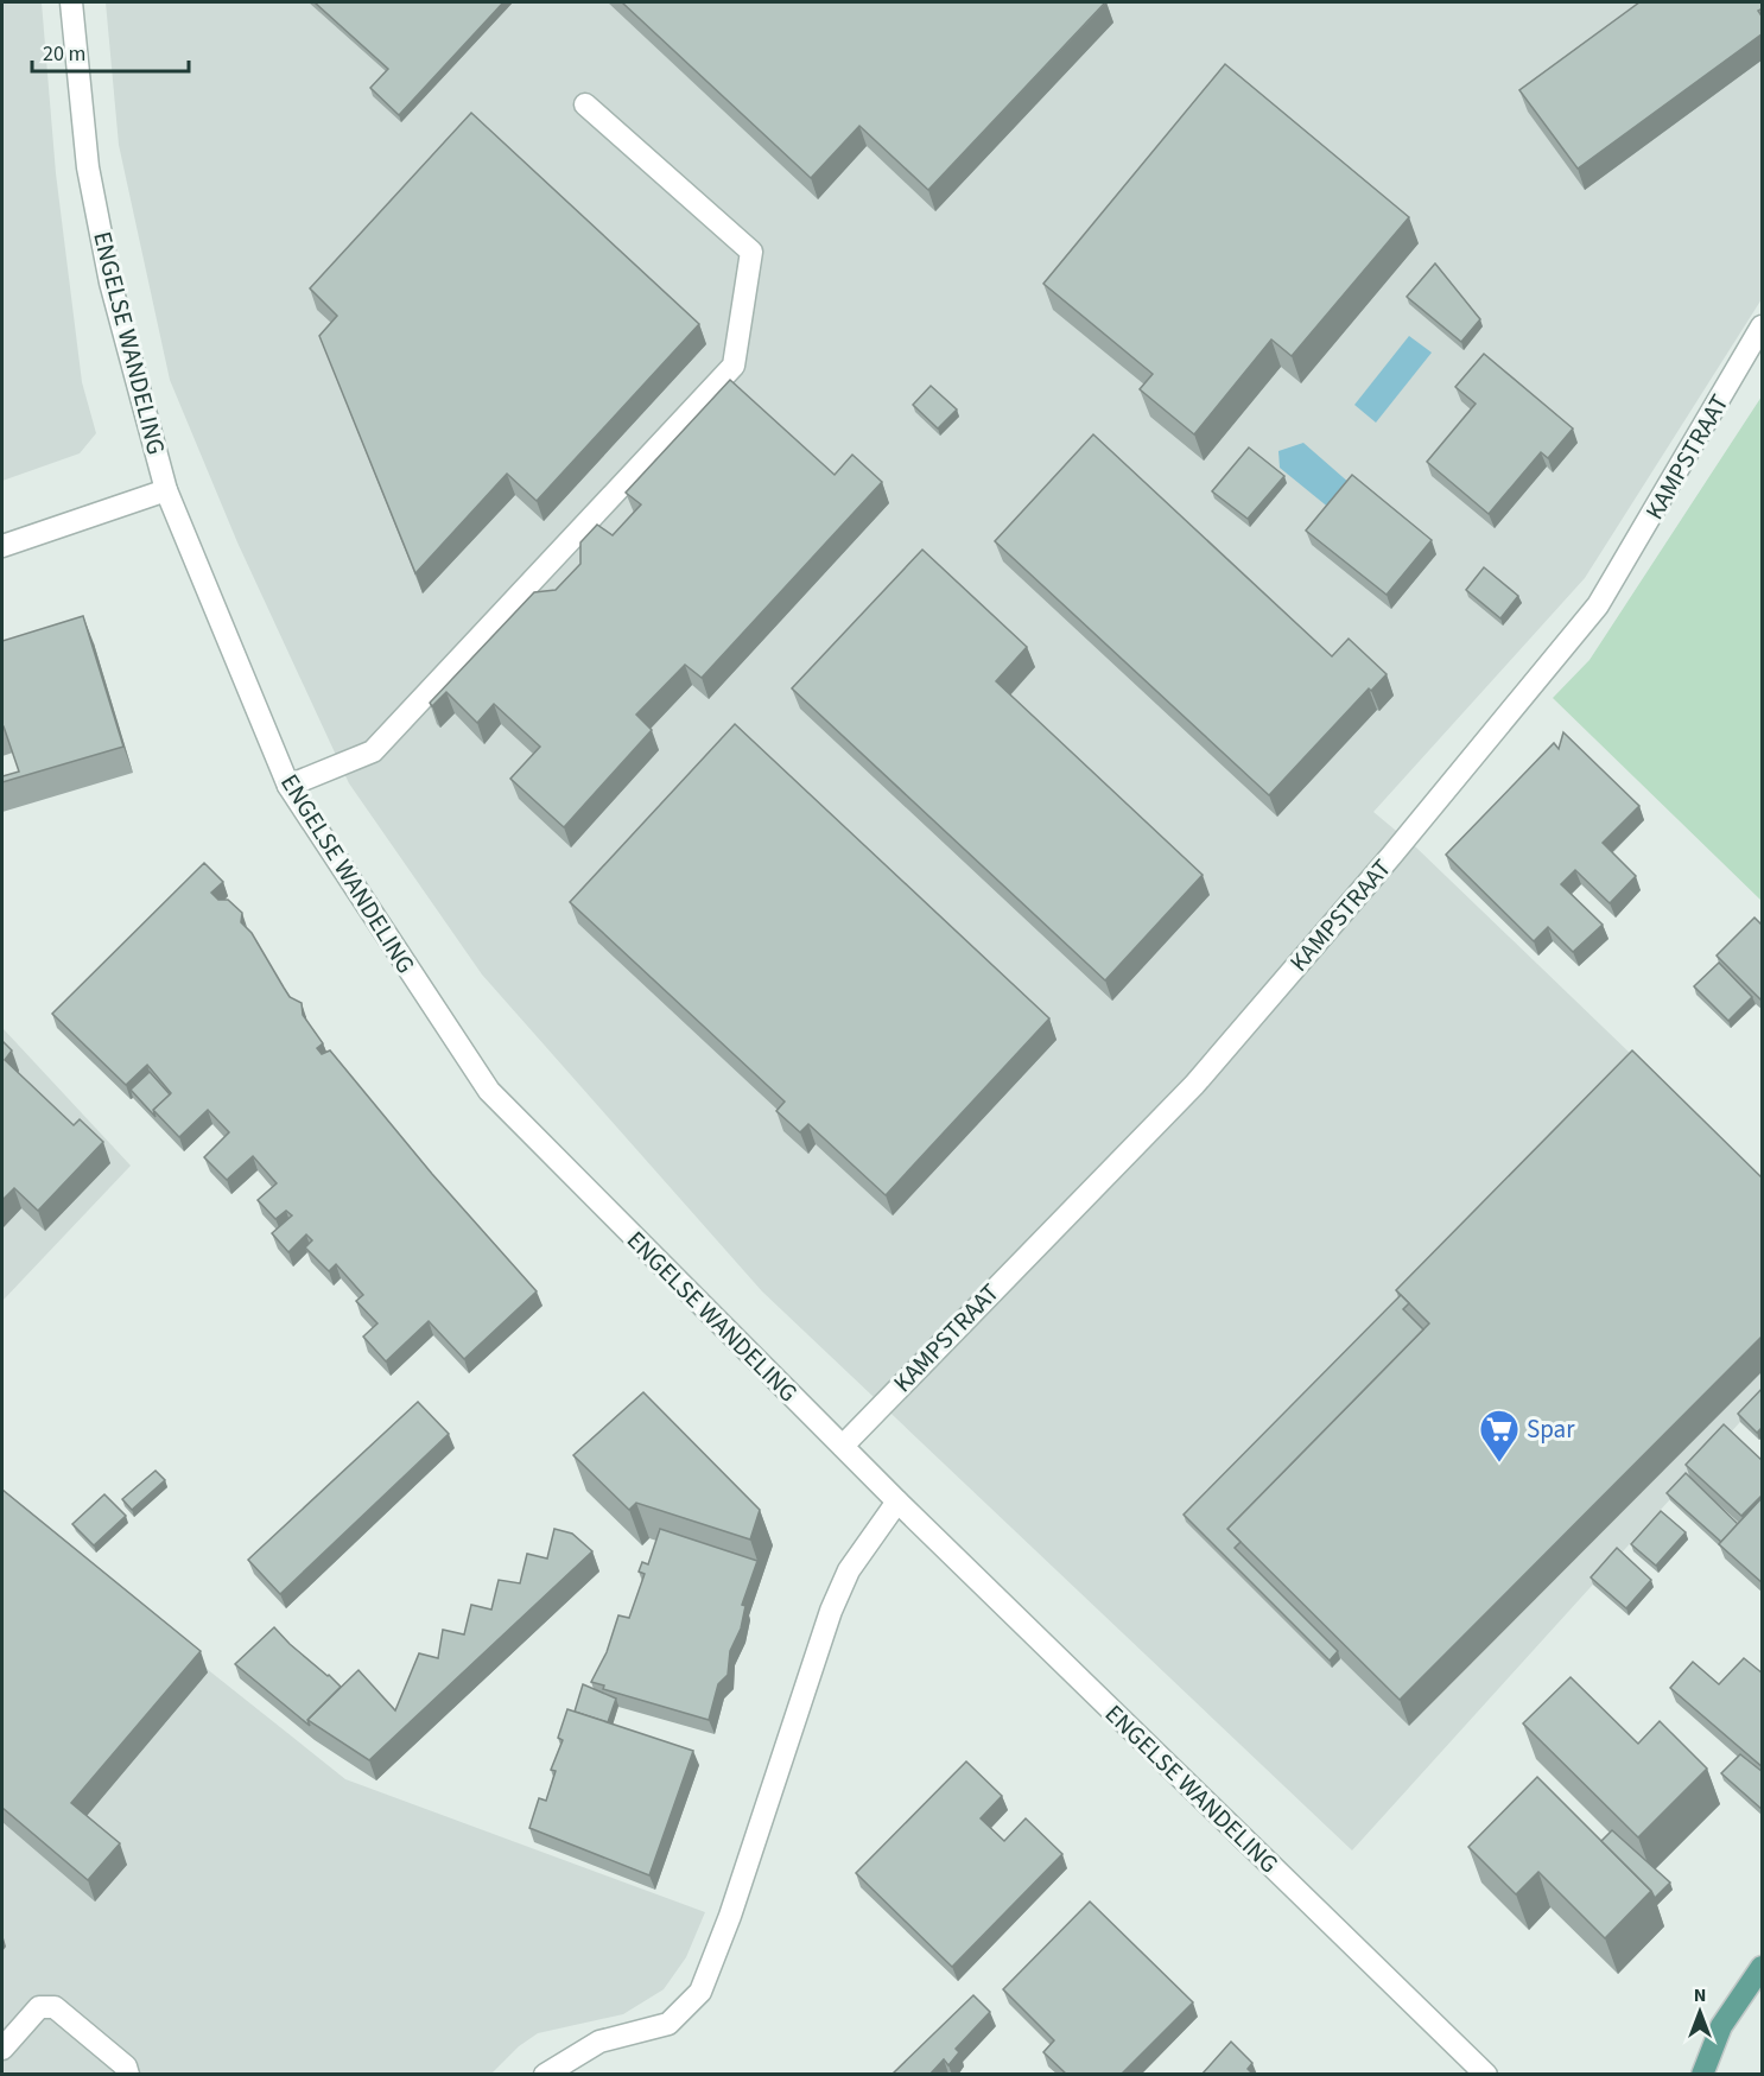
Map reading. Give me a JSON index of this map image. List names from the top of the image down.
{
  "streets": {
    "street": ["ENGELSE WANDELING", "KAMPSTRAAT"]
  },
  "crossings": [
    ["ENGELSE WANDELING", "KAMPSTRAAT"]
  ],
  "places": {
    "supermarket": ["Spar"]
  },
  "scale_bar": "20 m",
  "north": "top"
}
